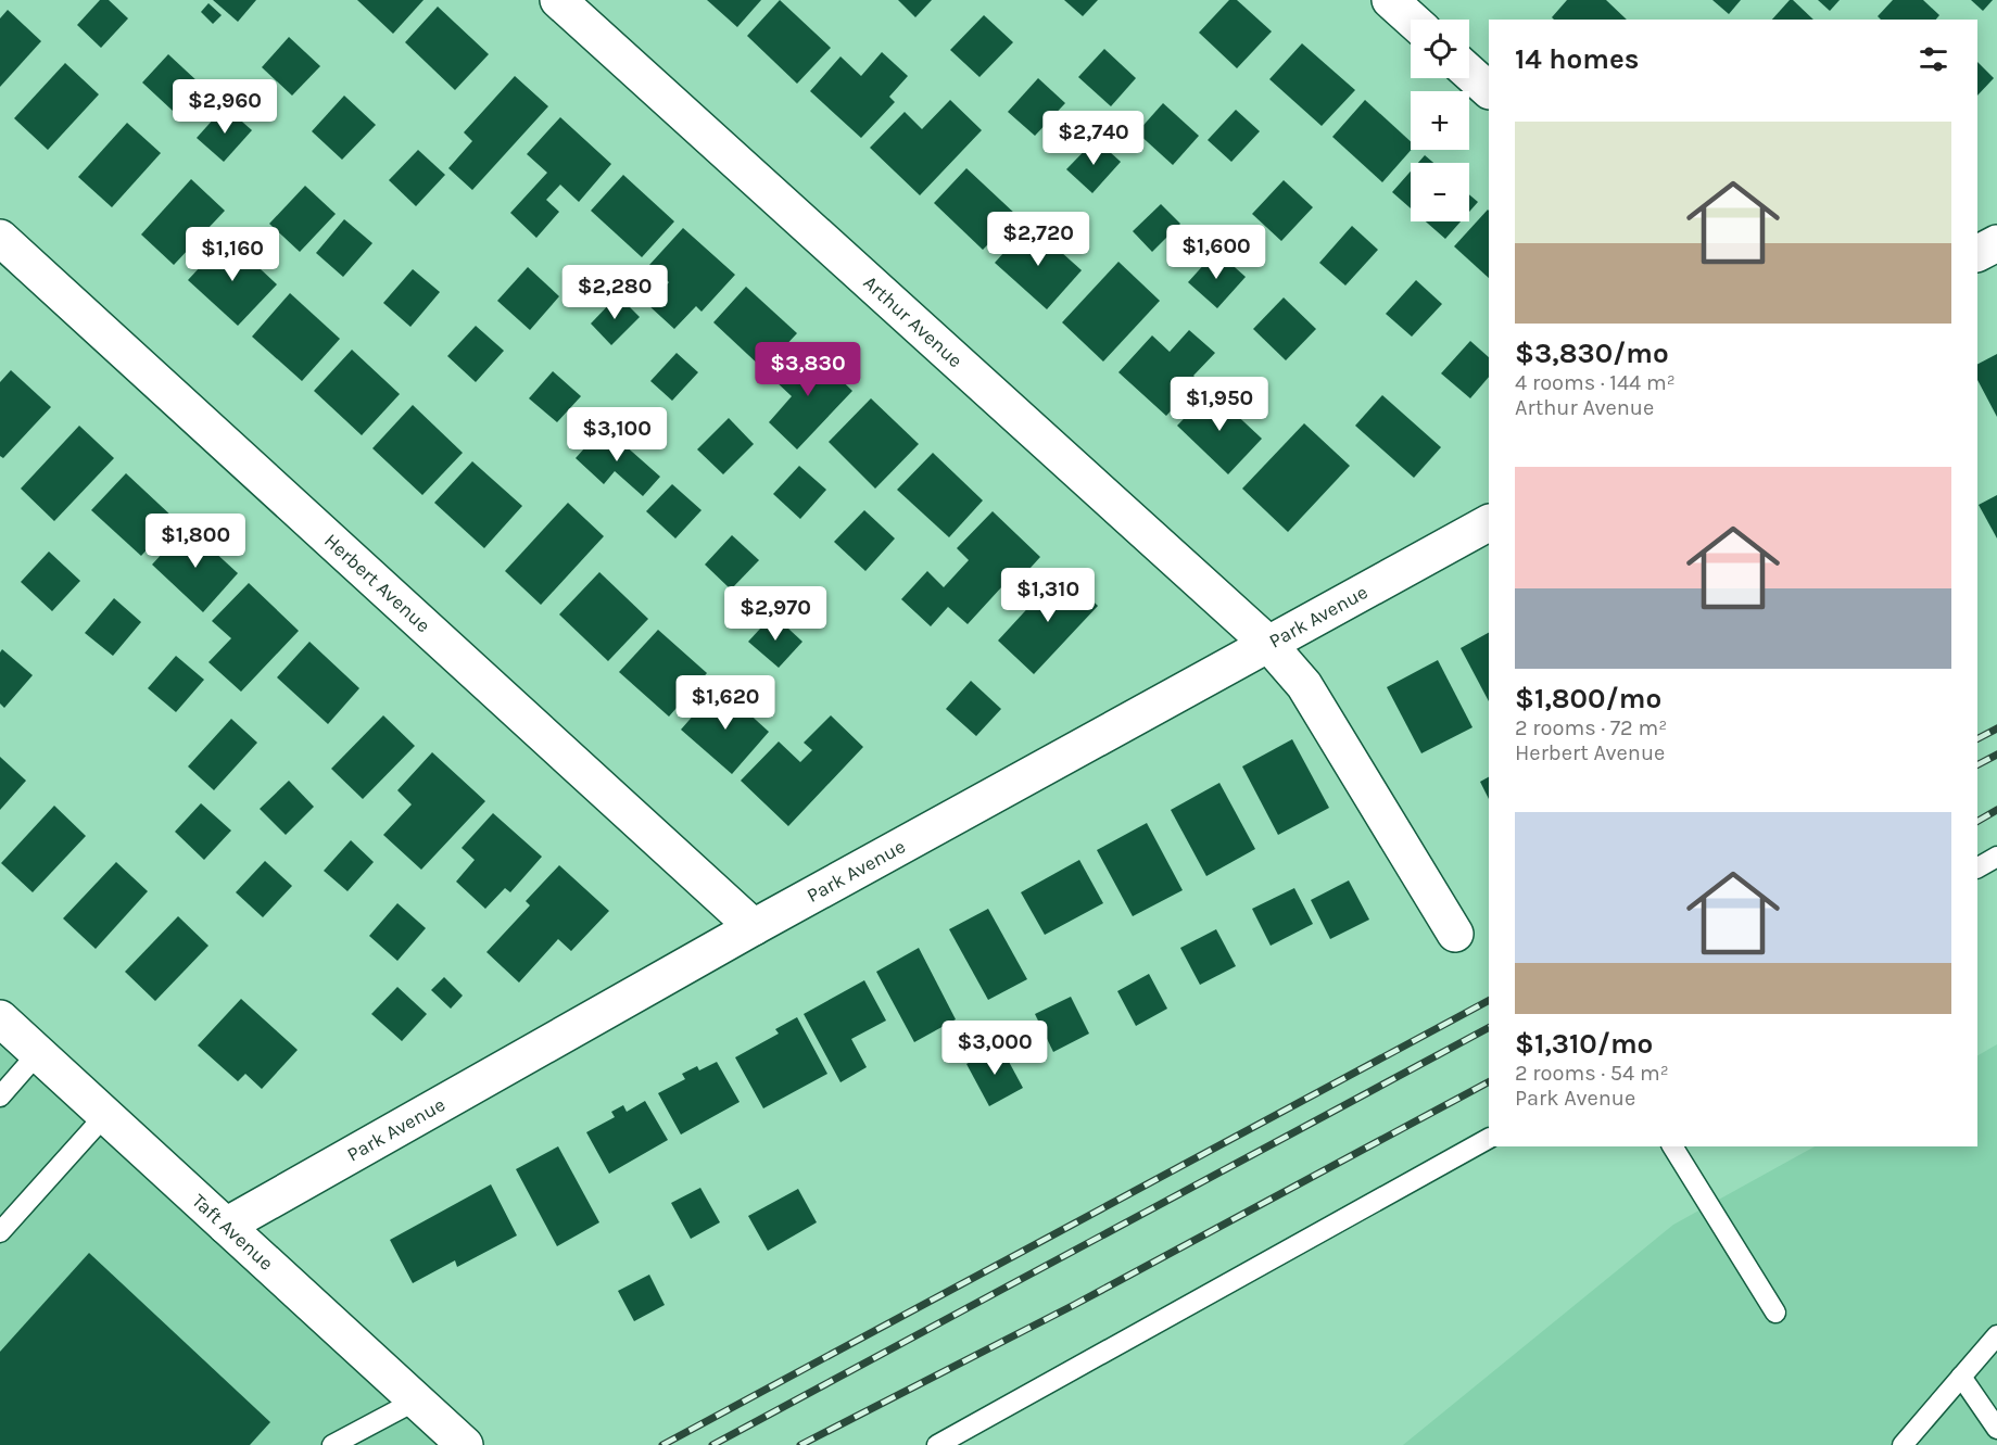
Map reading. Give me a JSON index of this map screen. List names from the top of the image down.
{
  "streets": {
    "street": [
      "Arthur Avenue",
      "Herbert Avenue",
      "Park Avenue",
      "Taft Avenue"
    ]
  },
  "crossings": [
    ["Arthur Avenue", "Park Avenue"],
    ["Herbert Avenue", "Park Avenue"],
    ["Park Avenue", "Taft Avenue"]
  ],
  "page": {
    "map_buttons": ["+", "−"],
    "heading": "14 homes",
    "price": [
      "$2,960",
      "$2,740",
      "$2,720",
      "$1,600",
      "$1,160",
      "$2,280",
      "$3,830",
      "$1,950",
      "$3,100",
      "$1,800",
      "$1,310",
      "$2,970",
      "$1,620",
      "$3,000"
    ],
    "list": [
      {
        "name": "$3,830/mo",
        "note": "4 rooms · 144 m² · Arthur Avenue"
      },
      {
        "name": "$1,800/mo",
        "note": "2 rooms · 72 m² · Herbert Avenue"
      },
      {
        "name": "$1,310/mo",
        "note": "2 rooms · 54 m² · Park Avenue"
      }
    ]
  }
}
